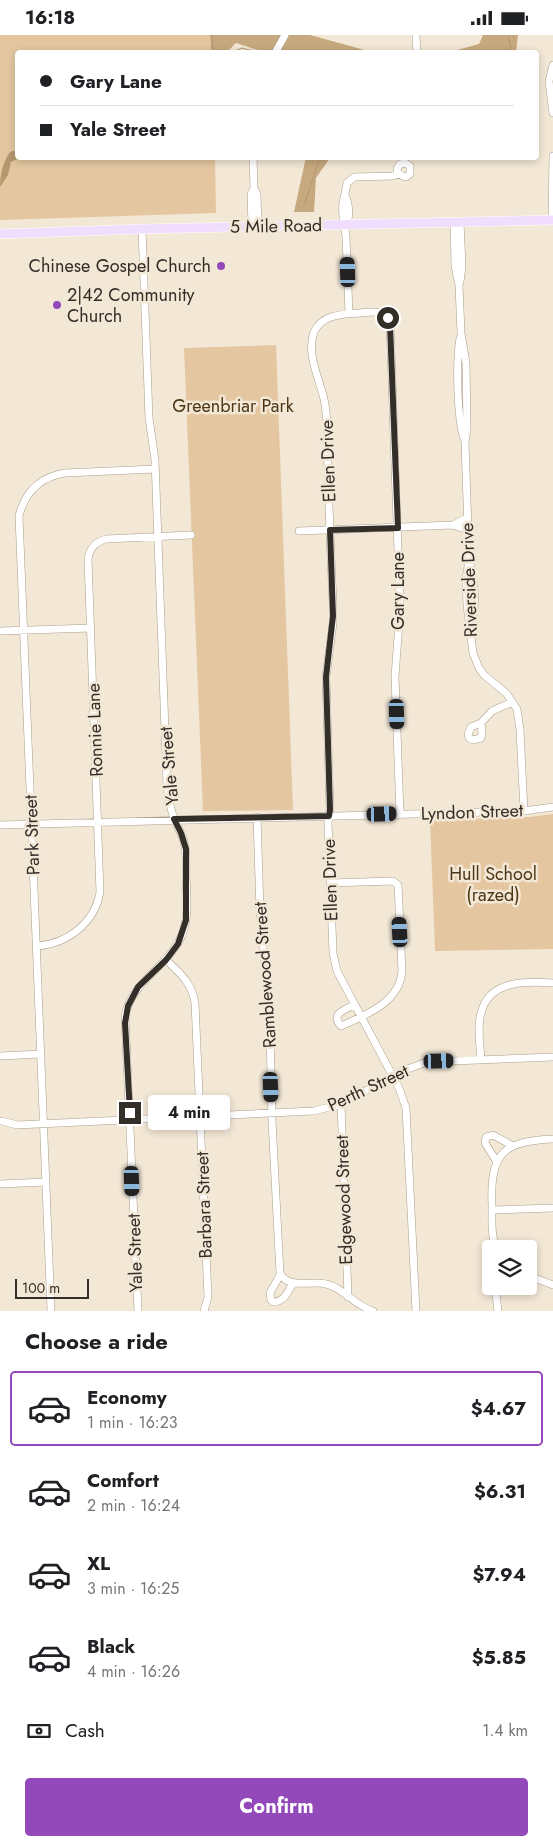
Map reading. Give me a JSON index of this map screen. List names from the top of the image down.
{
  "streets": {
    "main road": ["5 Mile Road"],
    "street": [
      "Ellen Drive",
      "Riverside Drive",
      "Gary Lane",
      "Ronnie Lane",
      "Yale Street",
      "Lyndon Street",
      "Park Street",
      "Ramblewood Street",
      "Perth Street",
      "Edgewood Street",
      "Barbara Street"
    ]
  },
  "crossings": [
    ["5 Mile Road", "Riverside Drive"],
    ["5 Mile Road", "Yale Street"],
    ["Ellen Drive", "Gary Lane"],
    ["Ellen Drive", "Lyndon Street"],
    ["Ellen Drive", "Perth Street"],
    ["Riverside Drive", "Lyndon Street"],
    ["Gary Lane", "Lyndon Street"],
    ["Ronnie Lane", "Yale Street"],
    ["Ronnie Lane", "Lyndon Street"],
    ["Ronnie Lane", "Park Street"],
    ["Yale Street", "Lyndon Street"],
    ["Yale Street", "Park Street"],
    ["Yale Street", "Perth Street"],
    ["Yale Street", "Barbara Street"],
    ["Lyndon Street", "Park Street"],
    ["Lyndon Street", "Ramblewood Street"],
    ["Park Street", "Perth Street"],
    ["Ramblewood Street", "Perth Street"],
    ["Perth Street", "Edgewood Street"],
    ["Perth Street", "Barbara Street"]
  ],
  "parks": ["Greenbriar Park", "Hull School (razed)"],
  "places": ["Chinese Gospel Church", "2|42 Community Church"],
  "scale_bar": "100 m",
  "page": {
    "status": "16:18",
    "banner": ["Gary Lane", "Yale Street"],
    "bubble": "4 min",
    "scale": "100 m",
    "heading": "Choose a ride",
    "list": [
      {
        "name": "Economy",
        "note": "1 min · 16:23",
        "value": "$4.67"
      },
      {
        "name": "Comfort",
        "note": "2 min · 16:24",
        "value": "$6.31"
      },
      {
        "name": "XL",
        "note": "3 min · 16:25",
        "value": "$7.94"
      },
      {
        "name": "Black",
        "note": "4 min · 16:26",
        "value": "$5.85"
      }
    ],
    "pay": ["Cash", "1.4 km"],
    "buttons": "Confirm"
  }
}
